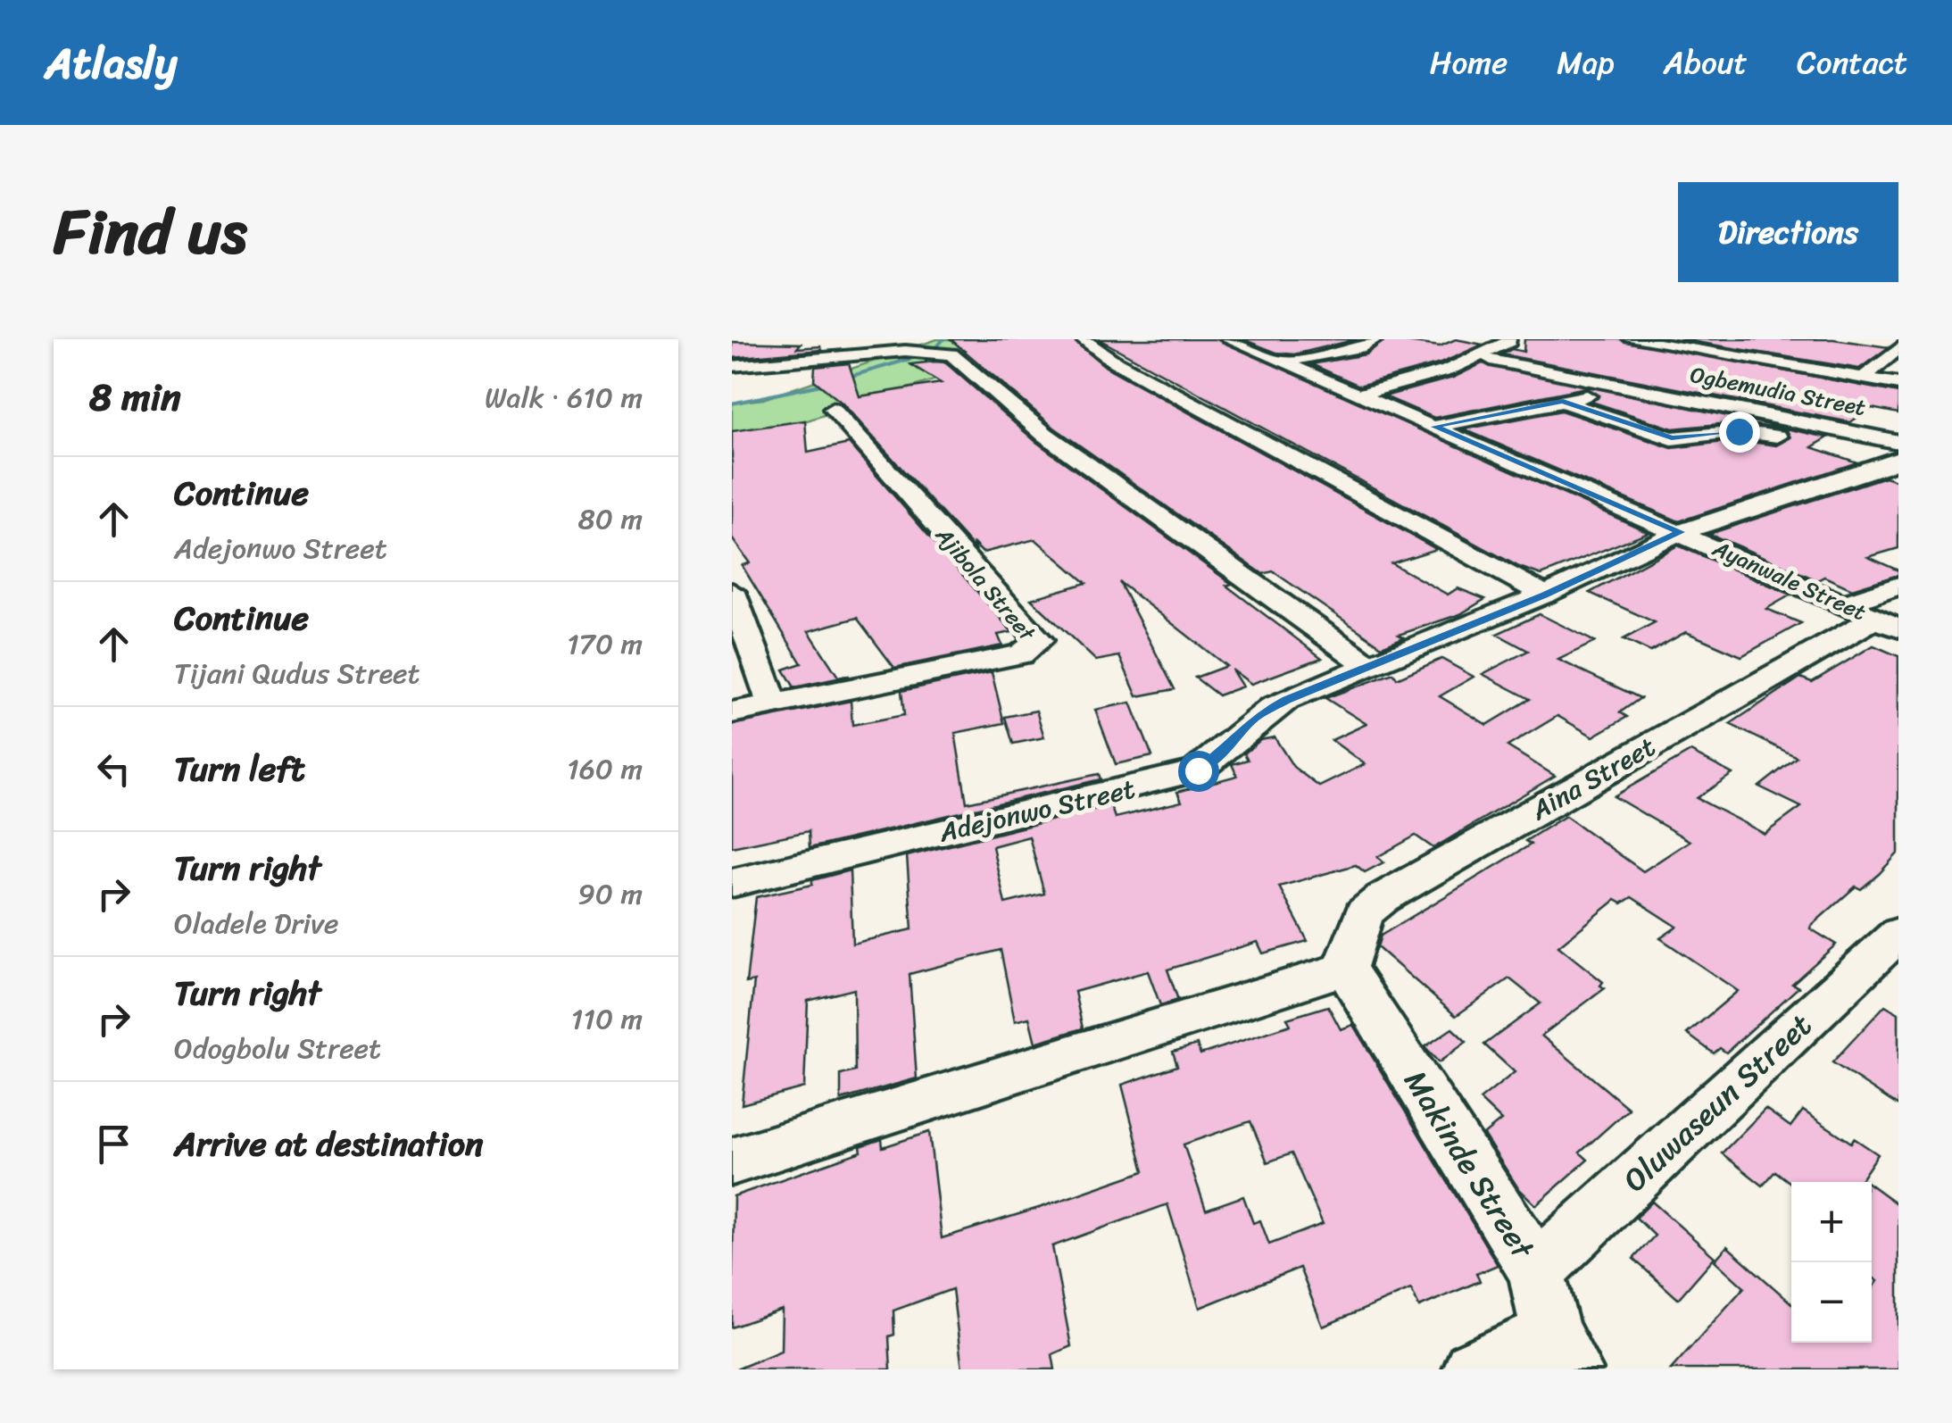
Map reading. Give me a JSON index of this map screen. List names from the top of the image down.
{
  "streets": {
    "street": [
      "Ogbemudia Street",
      "Ayanwale Street",
      "Ajibola Street",
      "Aina Street",
      "Adejonwo Street",
      "Oluwaseun Street",
      "Makinde Street"
    ]
  },
  "crossings": [
    ["Ayanwale Street", "Aina Street"],
    ["Ayanwale Street", "Adejonwo Street"],
    ["Aina Street", "Makinde Street"],
    ["Oluwaseun Street", "Makinde Street"]
  ],
  "page": {
    "header": "Atlasly",
    "nav": [
      "Home",
      "Map",
      "About",
      "Contact"
    ],
    "title": "Find us",
    "buttons": "Directions",
    "heading": ["8 min", "Walk · 610 m"],
    "list": [
      ["Continue", "Adejonwo Street", "80 m"],
      ["Continue", "Tijani Qudus Street", "170 m"],
      ["Turn left", "160 m"],
      ["Turn right", "Oladele Drive", "90 m"],
      ["Turn right", "Odogbolu Street", "110 m"],
      "Arrive at destination"
    ],
    "map_buttons": ["+", "−"]
  }
}
